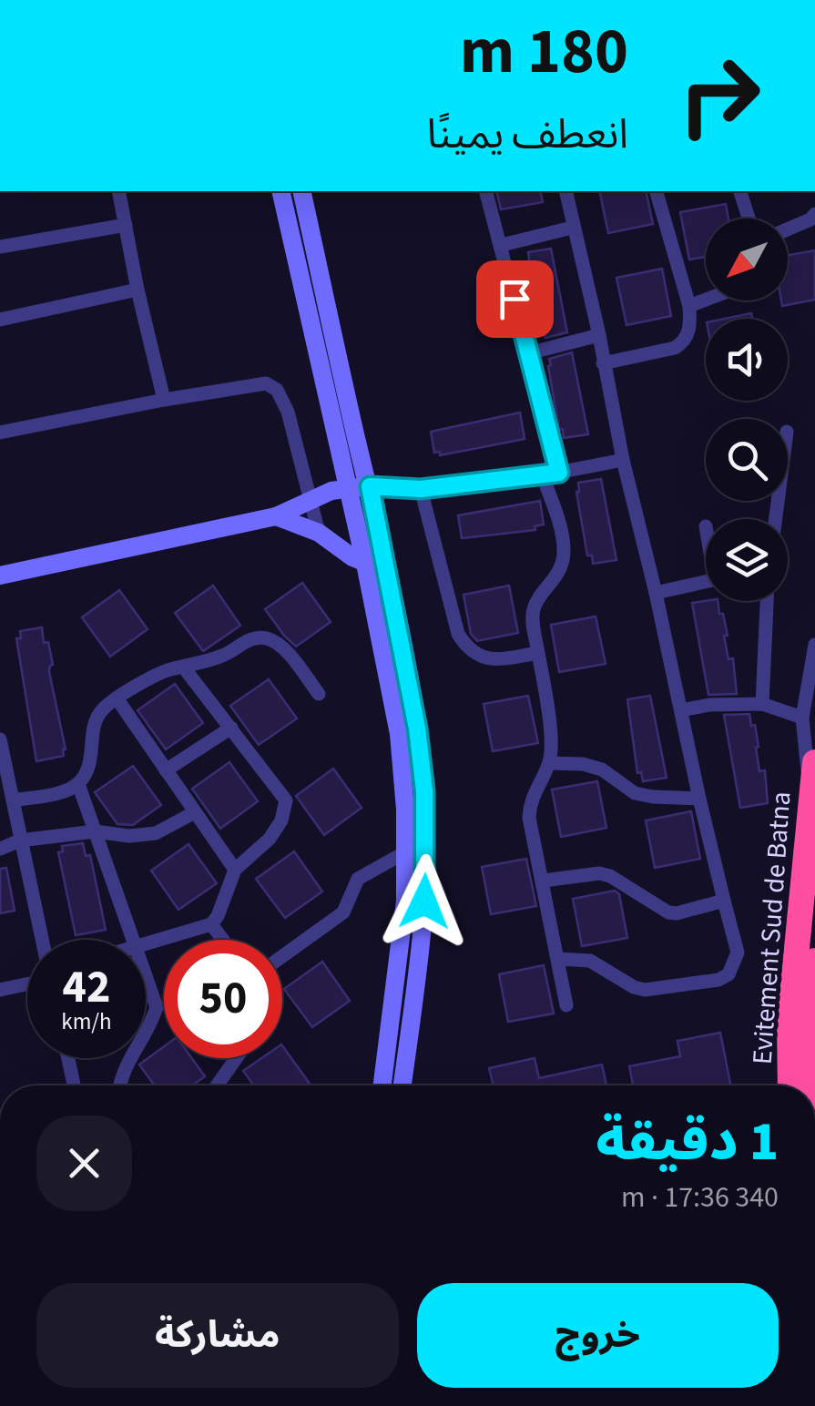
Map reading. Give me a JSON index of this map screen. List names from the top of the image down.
{
  "streets": {
    "highway": ["Evitement Sud de Batna"]
  },
  "north": "bottom left",
  "page": {
    "turn": ["180 m", "انعطف يمينًا"],
    "speed": "42 km/h",
    "limit": "50",
    "heading": ["1 دقيقة", "340 m · 17:36"],
    "buttons": ["خروج", "مشاركة"]
  }
}
